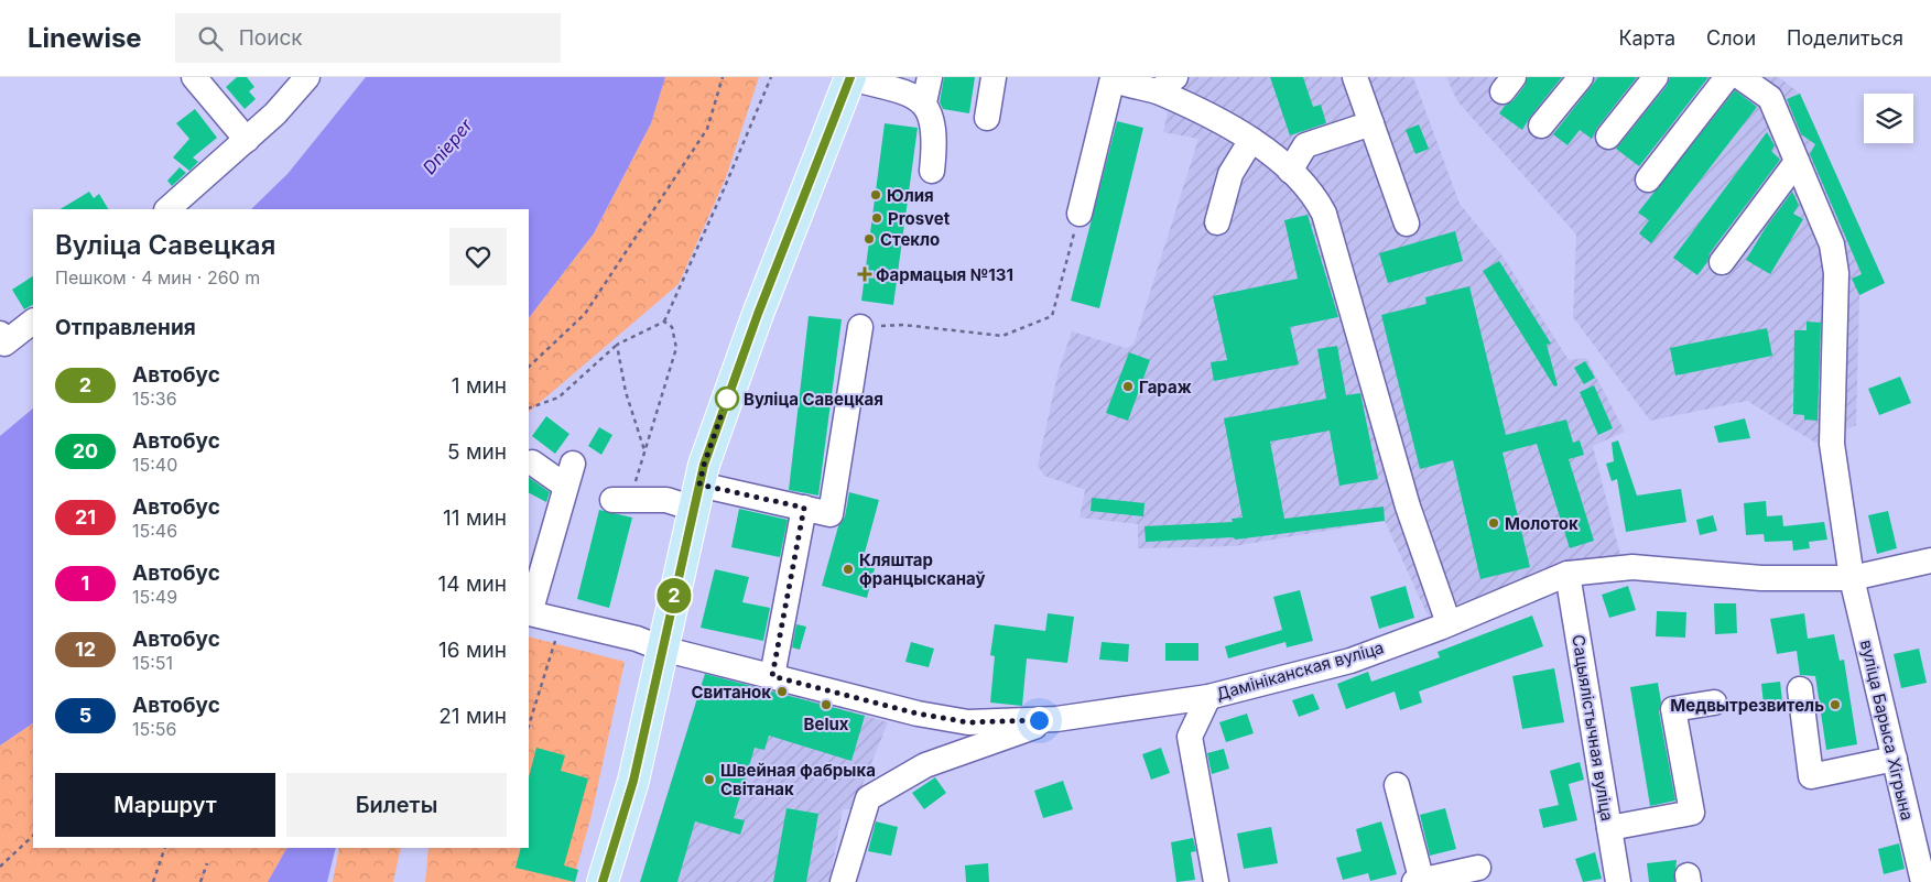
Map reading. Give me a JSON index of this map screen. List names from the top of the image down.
{
  "streets": {
    "street": ["Дамініканская вуліца", "Сацыялістычная вуліца", "вуліца Барыса Хігрына"]
  },
  "crossings": [
    ["Дамініканская вуліца", "Сацыялістычная вуліца"],
    ["Дамініканская вуліца", "вуліца Барыса Хігрына"]
  ],
  "water": ["Dnieper"],
  "places": {
    "other": [
      "Юлия",
      "Prosvet",
      "Стекло",
      "Гараж",
      "Вуліца Савецкая",
      "Молоток",
      "Кляштар францысканаў",
      "Свитанок",
      "Belux",
      "Медвытрезвитель",
      "Швейная фабрыка Світанак"
    ],
    "health": ["Фармацыя №131"]
  },
  "lines": ["bus line 2"],
  "page": {
    "header": "Linewise",
    "search": "Поиск",
    "nav": ["Карта", "Слои", "Поделиться"],
    "on_map": "2",
    "heading": [
      ["Вуліца Савецкая", "Пешком · 4 мин · 260 m"],
      "Отправления"
    ],
    "list": [
      {
        "mark": "2",
        "name": "Автобус",
        "note": "15:36",
        "value": "1 мин"
      },
      {
        "mark": "20",
        "name": "Автобус",
        "note": "15:40",
        "value": "5 мин"
      },
      {
        "mark": "21",
        "name": "Автобус",
        "note": "15:46",
        "value": "11 мин"
      },
      {
        "mark": "1",
        "name": "Автобус",
        "note": "15:49",
        "value": "14 мин"
      },
      {
        "mark": "12",
        "name": "Автобус",
        "note": "15:51",
        "value": "16 мин"
      },
      {
        "mark": "5",
        "name": "Автобус",
        "note": "15:56",
        "value": "21 мин"
      }
    ],
    "buttons": ["Маршрут", "Билеты"]
  }
}
